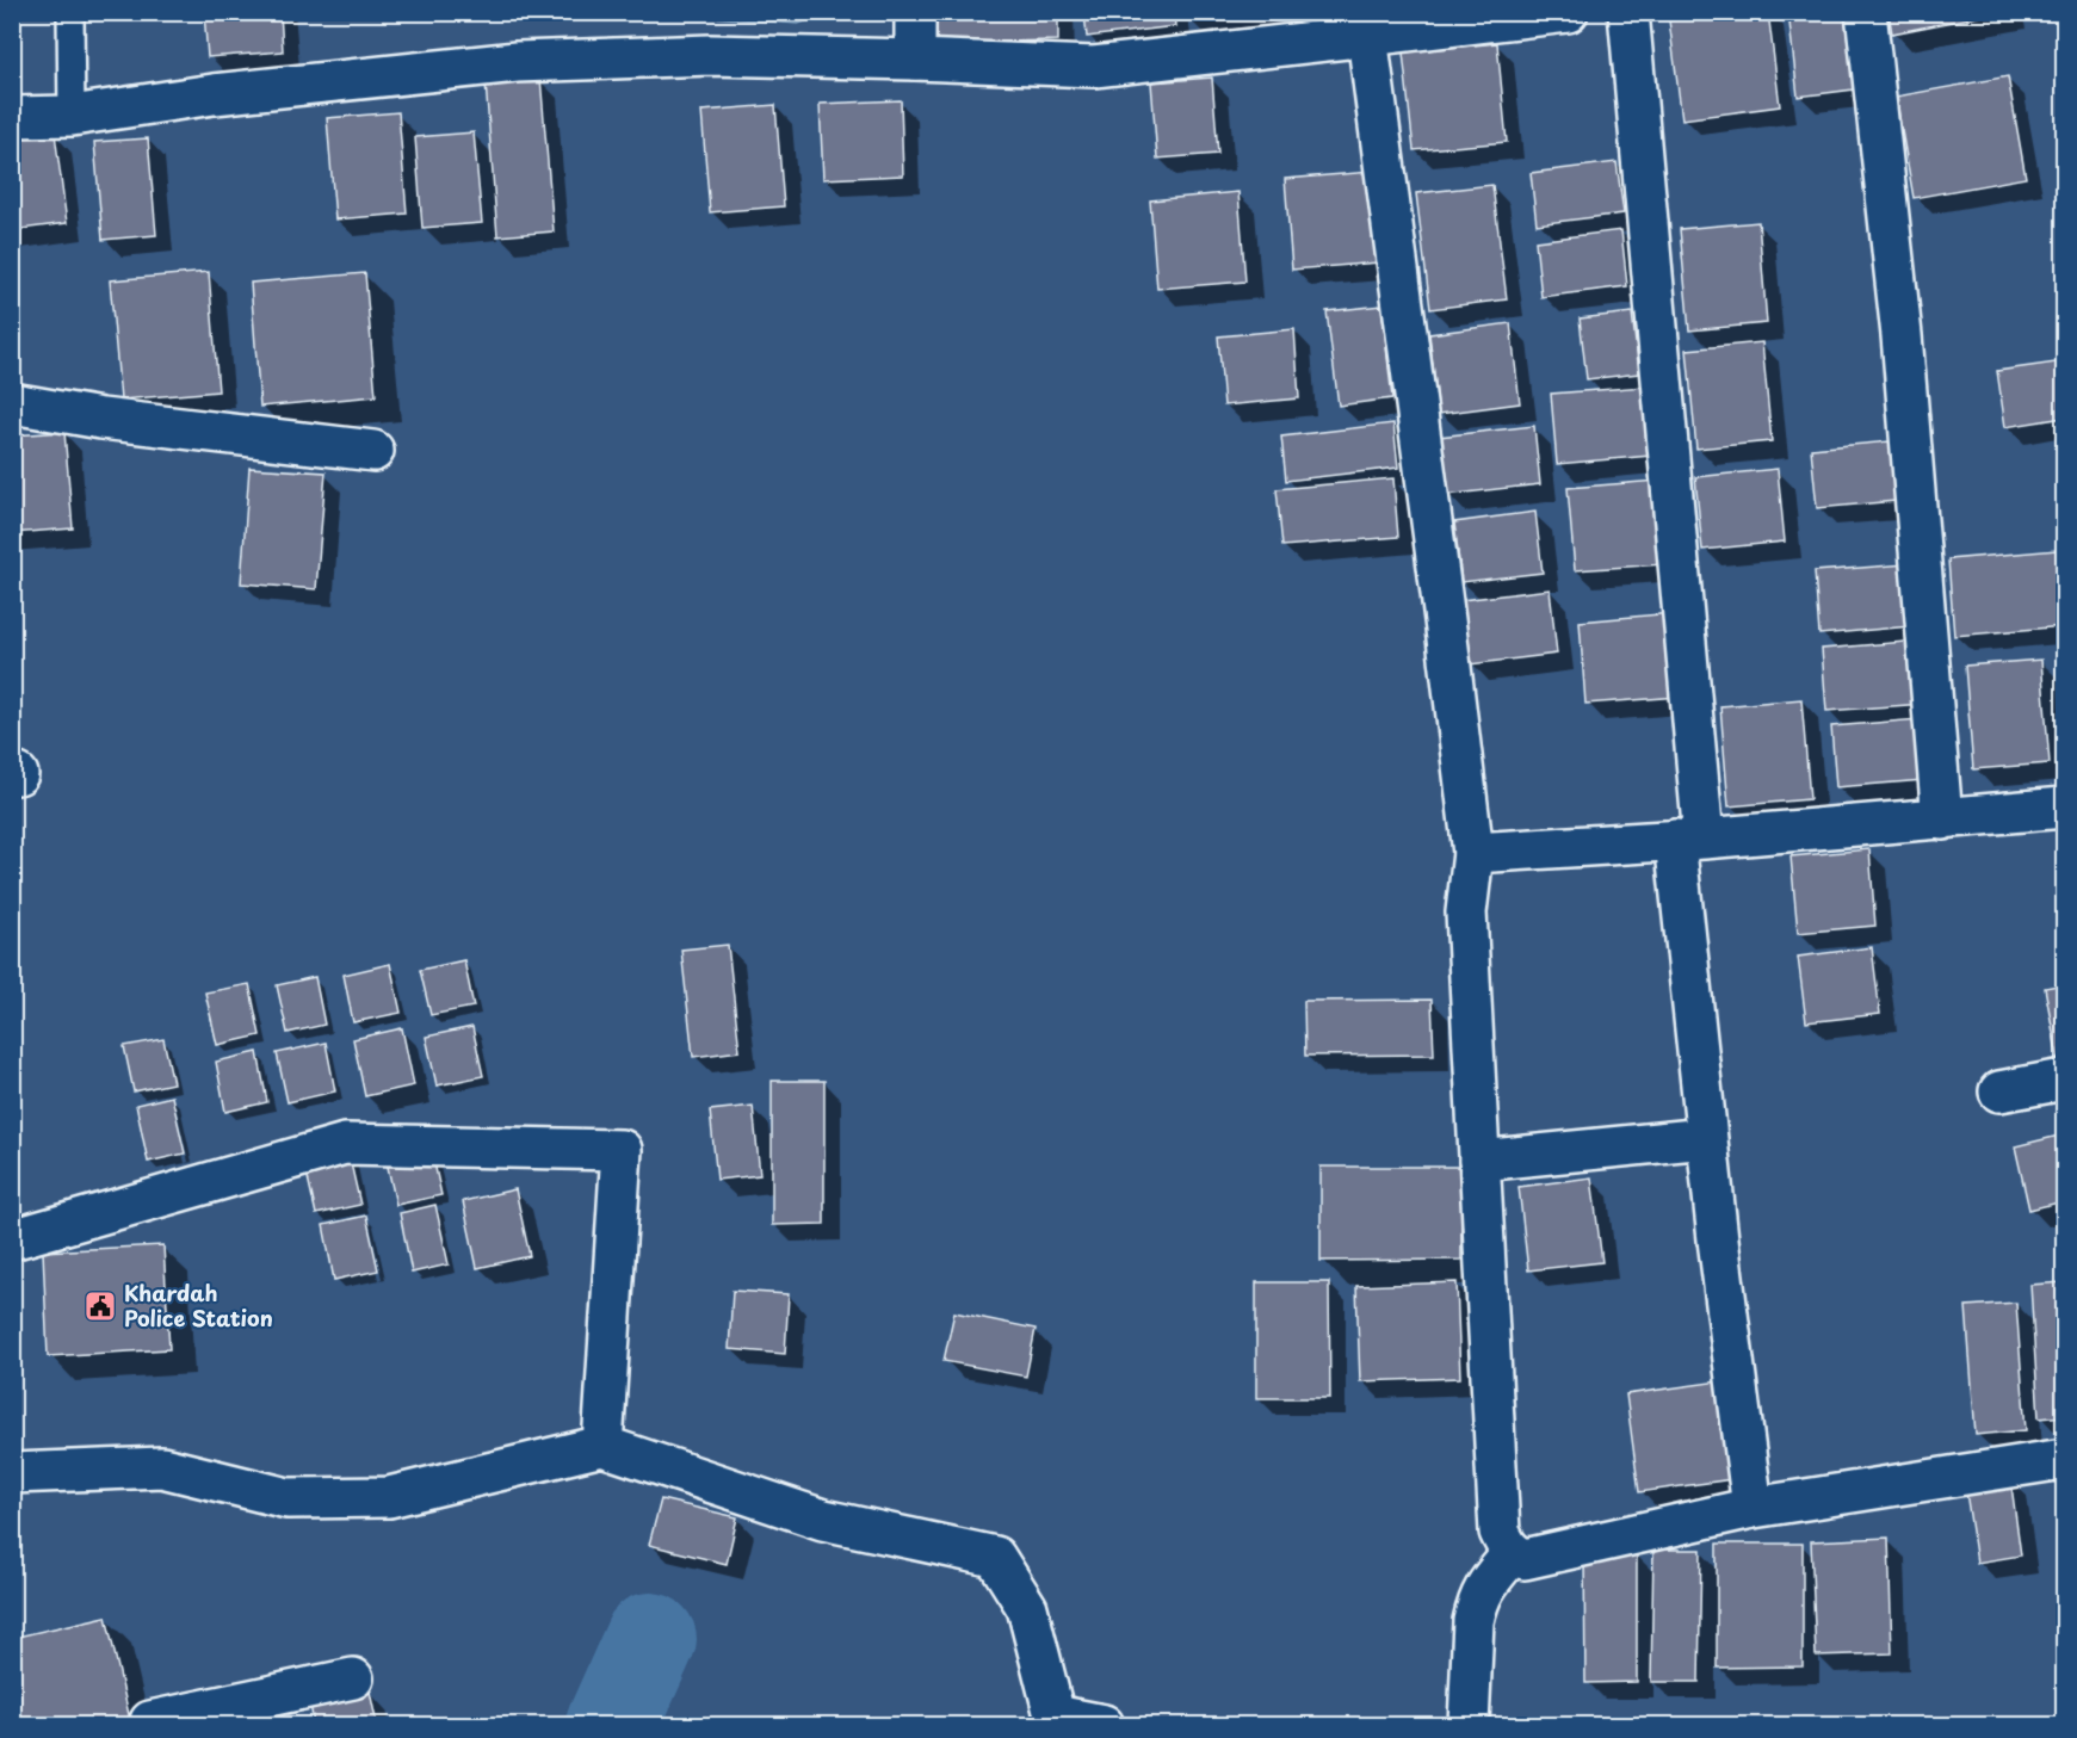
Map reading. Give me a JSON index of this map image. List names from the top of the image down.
{
  "places": {
    "public building": ["Khardah Police Station"]
  }
}
